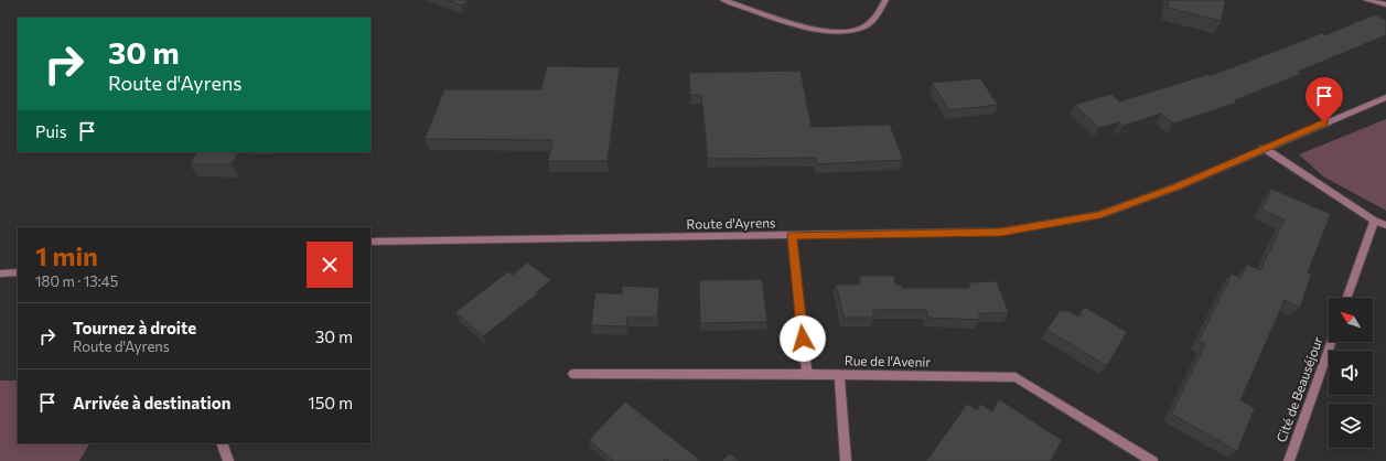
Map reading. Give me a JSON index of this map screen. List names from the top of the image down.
{
  "streets": {
    "street": ["Route d'Ayrens", "Rue de l'Avenir", "Cité de Beauséjour"]
  },
  "north": "top left",
  "page": {
    "turn": ["30 m", "Route d'Ayrens"],
    "then": "Puis",
    "heading": ["1 min", "180 m · 13:45"],
    "list": [
      {
        "name": "Tournez à droite",
        "note": "Route d'Ayrens",
        "value": "30 m"
      },
      {
        "name": "Arrivée à destination",
        "value": "150 m"
      }
    ]
  }
}
